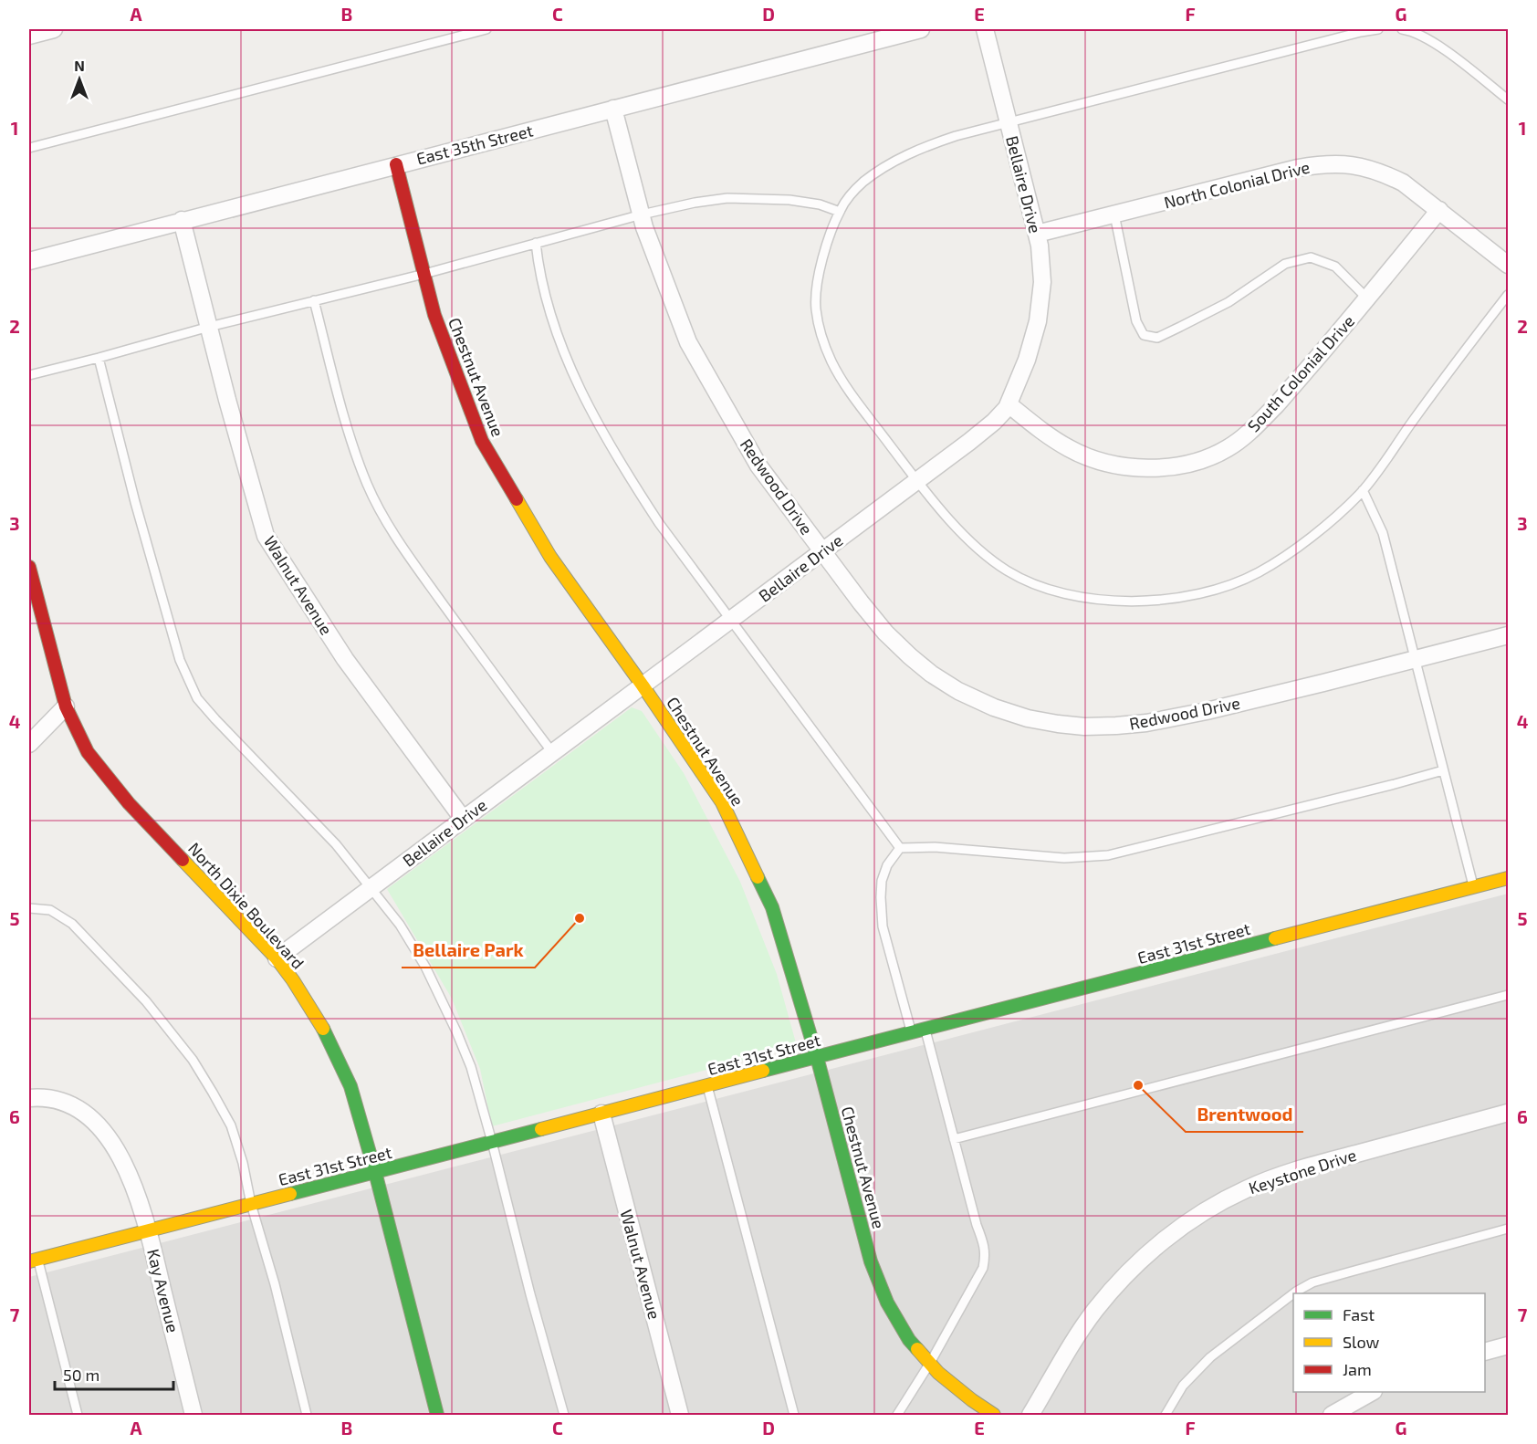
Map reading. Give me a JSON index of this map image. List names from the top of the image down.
{
  "streets": {
    "street": [
      "East 35th Street",
      "Bellaire Drive",
      "North Colonial Drive",
      "South Colonial Drive",
      "Chestnut Avenue",
      "Redwood Drive",
      "Walnut Avenue",
      "North Dixie Boulevard",
      "East 31st Street",
      "Keystone Drive",
      "Kay Avenue"
    ]
  },
  "crossings": [
    ["East 35th Street", "Chestnut Avenue"],
    ["East 35th Street", "Redwood Drive"],
    ["East 35th Street", "Walnut Avenue"],
    ["Bellaire Drive", "North Colonial Drive"],
    ["Bellaire Drive", "South Colonial Drive"],
    ["Bellaire Drive", "Chestnut Avenue"],
    ["Bellaire Drive", "Redwood Drive"],
    ["Bellaire Drive", "Walnut Avenue"],
    ["Bellaire Drive", "North Dixie Boulevard"],
    ["North Colonial Drive", "South Colonial Drive"],
    ["Chestnut Avenue", "East 31st Street"],
    ["Walnut Avenue", "East 31st Street"],
    ["North Dixie Boulevard", "East 31st Street"],
    ["East 31st Street", "Kay Avenue"]
  ],
  "places": ["Bellaire Park", "Brentwood"],
  "legend": ["Fast", "Slow", "Jam"],
  "scale_bar": "50 m",
  "north": "top",
  "grid": {
    "columns": [
      "A",
      "B",
      "C",
      "D",
      "E",
      "F",
      "G"
    ],
    "rows": [
      "1",
      "2",
      "3",
      "4",
      "5",
      "6",
      "7"
    ]
  }
}
